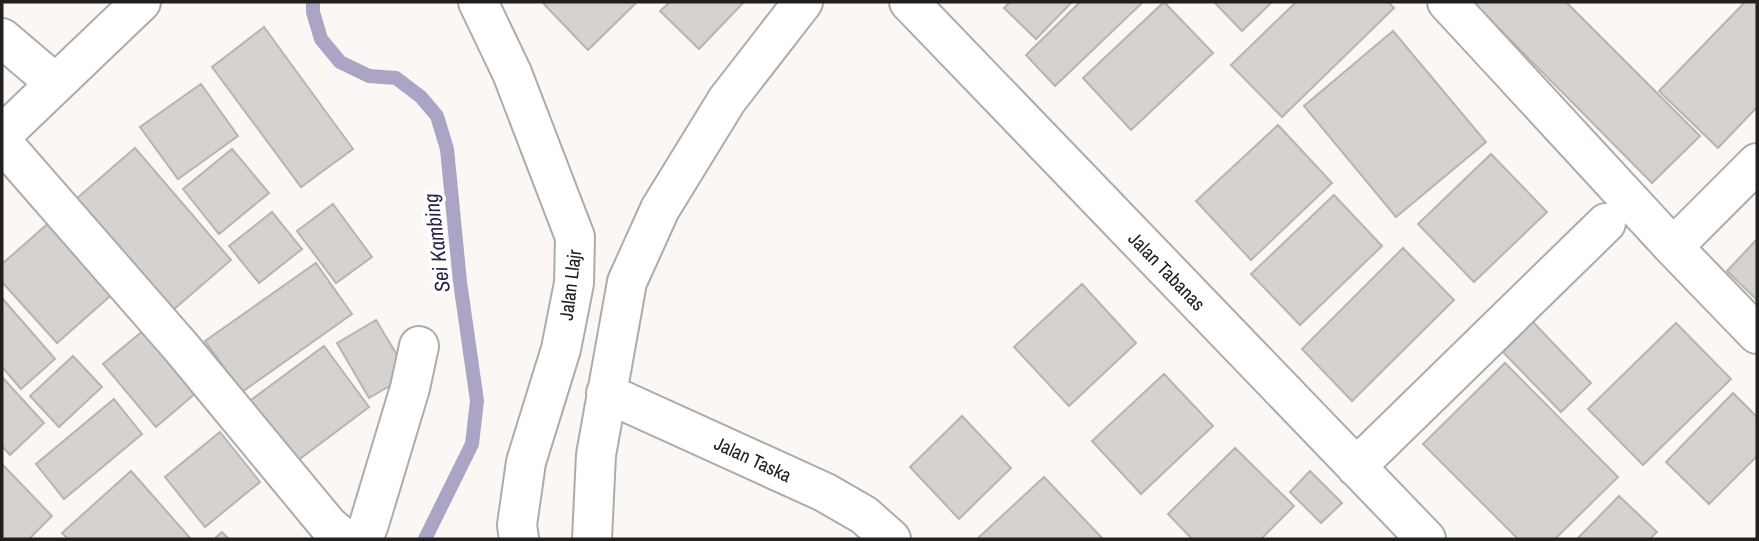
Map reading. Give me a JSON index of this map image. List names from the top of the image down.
{
  "streets": {
    "street": ["Jalan Tabanas", "Jalan Llajr", "Jalan Taska"]
  },
  "water": ["Sei Kambing"]
}
